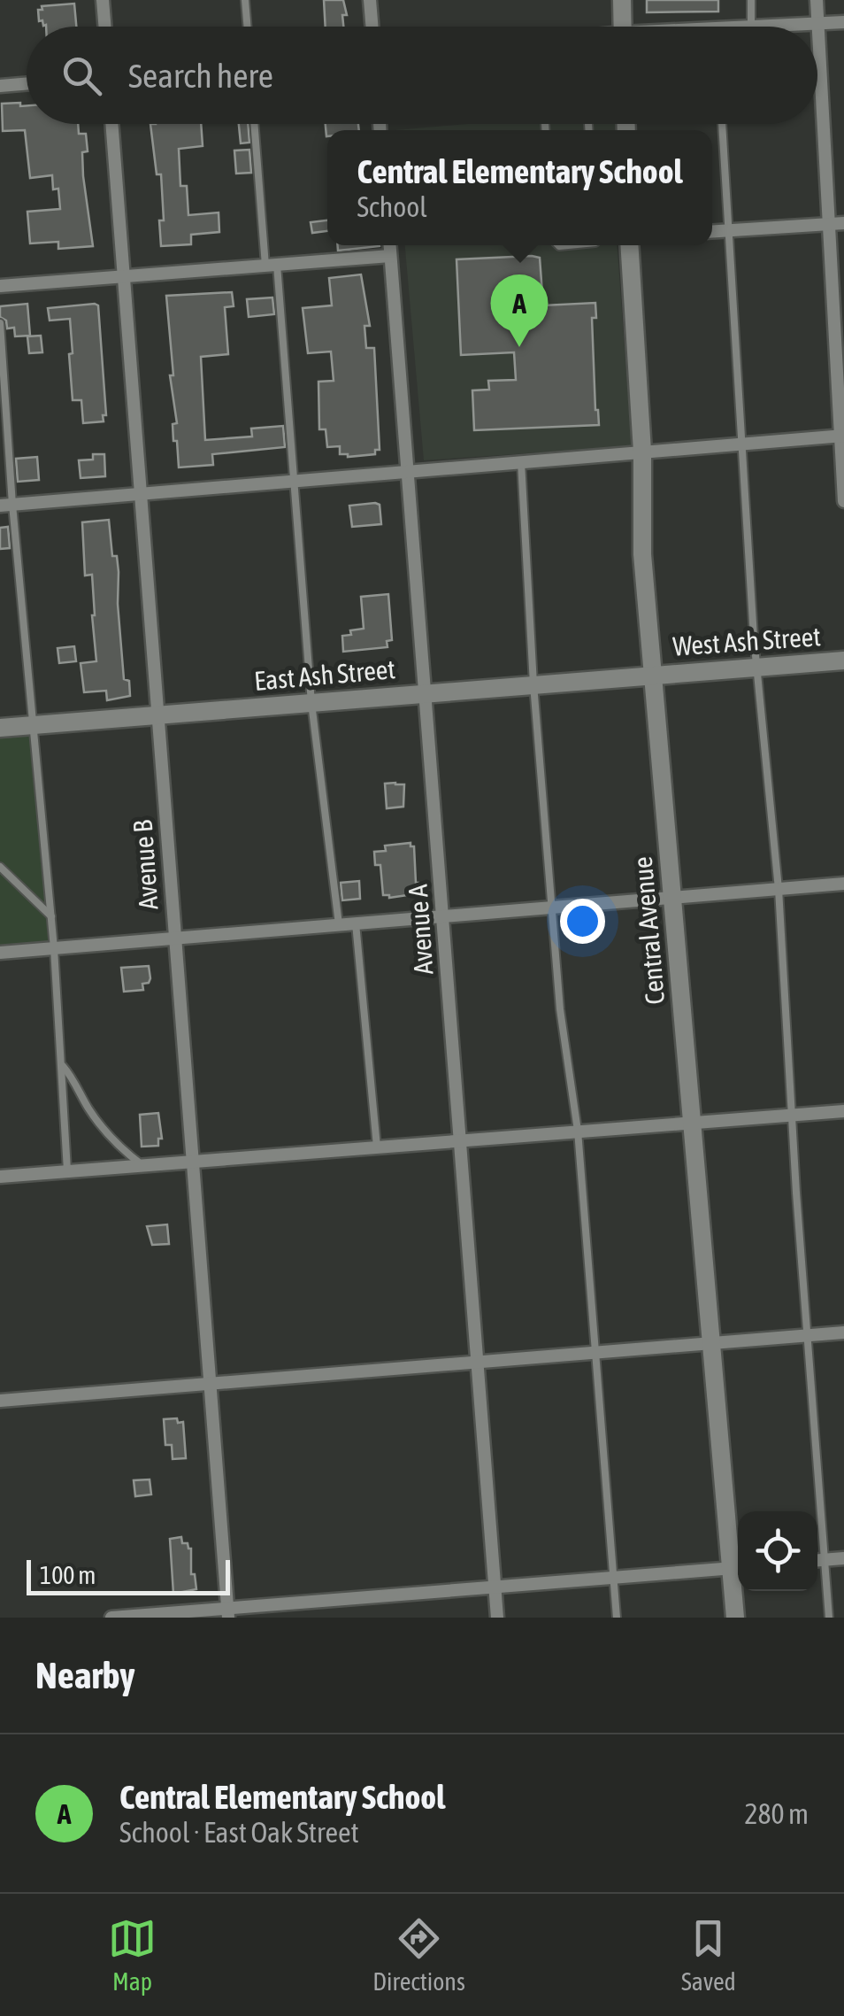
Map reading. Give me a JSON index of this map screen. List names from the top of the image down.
{
  "streets": {
    "street": [
      "West Ash Street",
      "East Ash Street",
      "Avenue B",
      "Avenue A",
      "Central Avenue"
    ]
  },
  "crossings": [
    ["West Ash Street", "East Ash Street"],
    ["West Ash Street", "Central Avenue"],
    ["East Ash Street", "Avenue B"],
    ["East Ash Street", "Avenue A"],
    ["East Ash Street", "Central Avenue"]
  ],
  "scale_bar": "100 m",
  "page": {
    "search": "Search here",
    "popup": ["Central Elementary School", "School"],
    "pins": "A",
    "scale": "100 m",
    "heading": "Nearby",
    "list": [
      {
        "mark": "A",
        "name": "Central Elementary School",
        "note": "School · East Oak Street",
        "value": "280 m"
      }
    ],
    "nav": ["Map", "Directions", "Saved"]
  }
}
